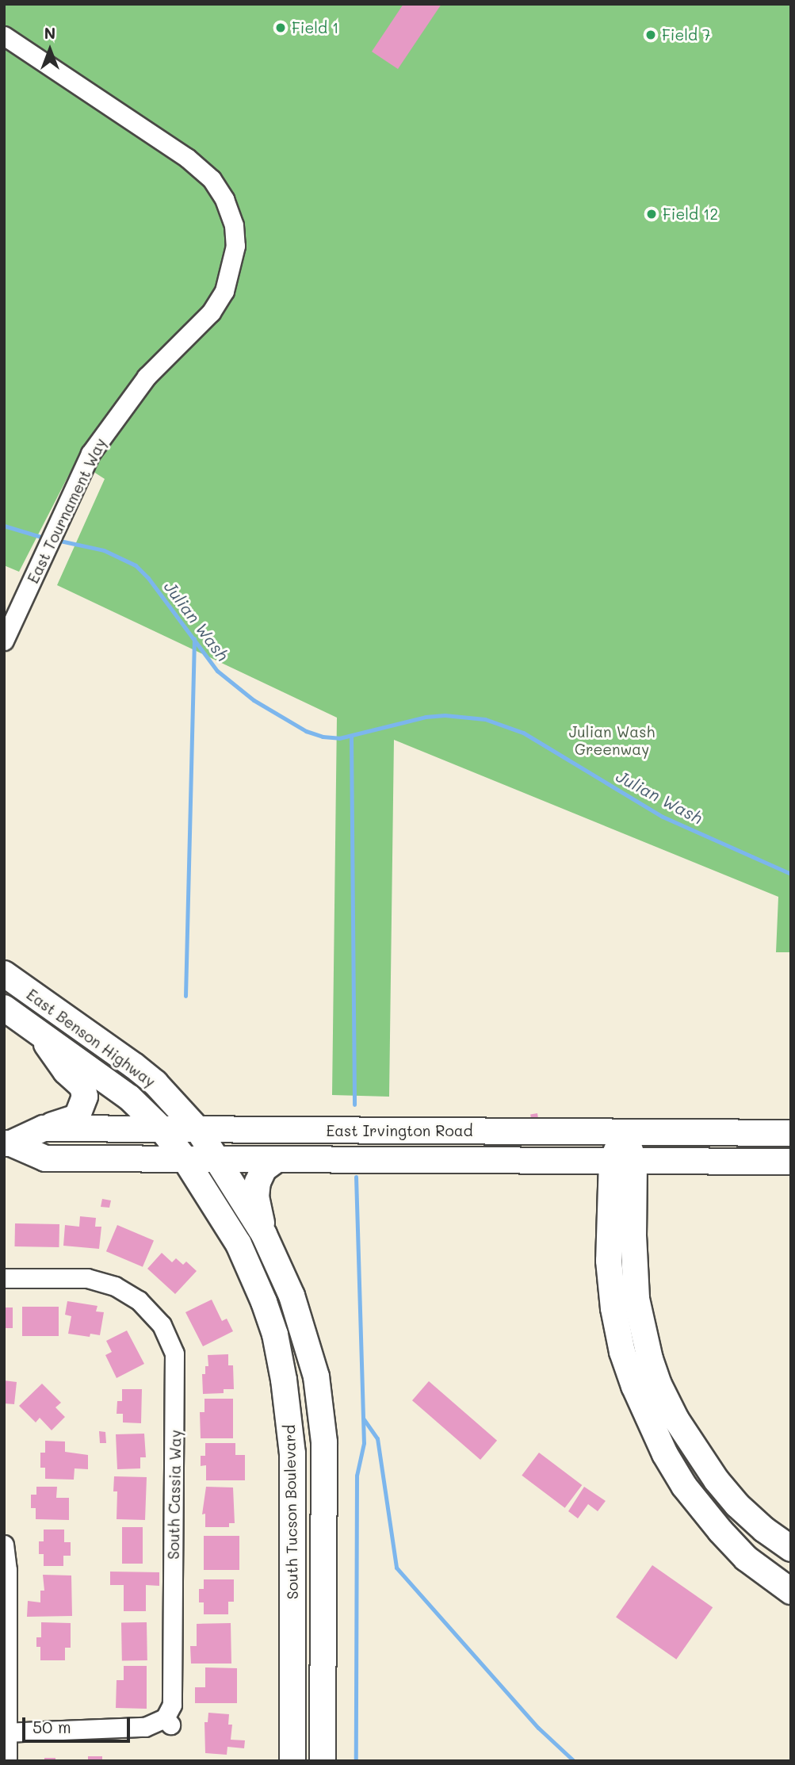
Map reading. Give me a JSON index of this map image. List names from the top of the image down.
{
  "streets": {
    "main road": ["East Benson Highway", "East Irvington Road", "South Tucson Boulevard"],
    "street": ["East Tournament Way", "South Cassia Way"]
  },
  "crossings": [
    ["East Benson Highway", "East Irvington Road"],
    ["East Benson Highway", "South Tucson Boulevard"],
    ["East Irvington Road", "South Tucson Boulevard"]
  ],
  "water": ["Julian Wash"],
  "parks": ["Julian Wash Greenway"],
  "places": ["Field 1", "Field 7", "Field 12"],
  "scale_bar": "50 m",
  "north": "top"
}
